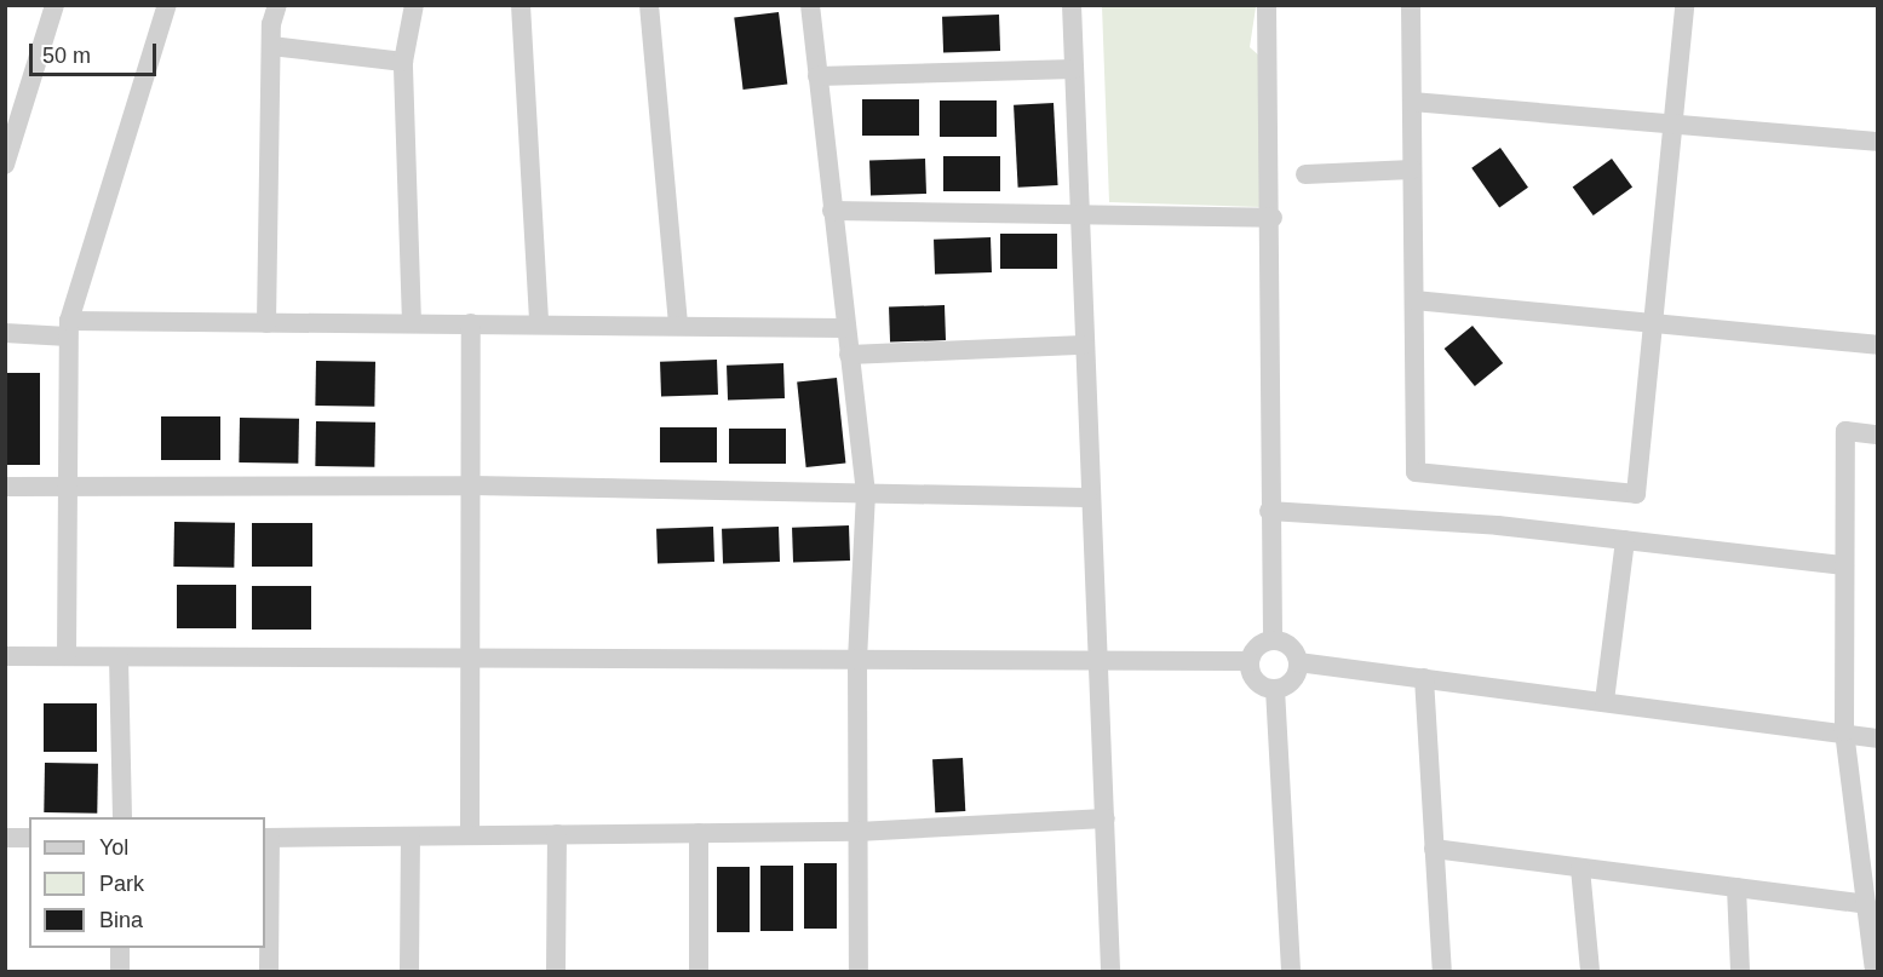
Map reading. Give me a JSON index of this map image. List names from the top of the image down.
{
  "legend": ["Yol", "Park", "Bina"],
  "scale_bar": "50 m"
}
